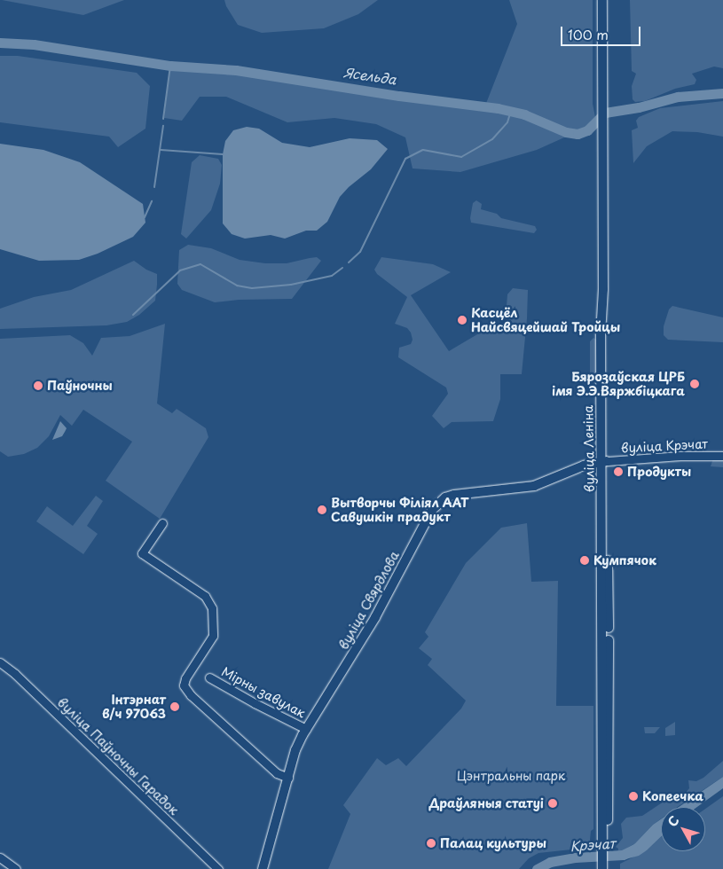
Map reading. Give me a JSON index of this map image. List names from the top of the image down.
{
  "streets": {
    "main road": ["вуліца Леніна", "вуліца Свярдлова"],
    "street": ["вуліца Крэчат", "Мірны завулак", "вуліца Паўночны Гарадок"]
  },
  "crossings": [
    ["вуліца Крэчат", "вуліца Леніна"],
    ["вуліца Крэчат", "вуліца Свярдлова"],
    ["вуліца Леніна", "вуліца Свярдлова"],
    ["вуліца Свярдлова", "Мірны завулак"]
  ],
  "water": ["Ясельда", "Крэчат"],
  "parks": ["Цэнтральны парк"],
  "places": [
    "Касцёл Найсвяцейшай Тройцы",
    "Бярозаўская ЦРБ імя Э.Э.Вяржбіцкага",
    "Паўночны",
    "Продукты",
    "Вытворчы Філіял ААТ Савушкін прадукт",
    "Кумпячок",
    "Інтэрнат в/ч 97063",
    "Копеечка",
    "Драўляныя статуі",
    "Палац культуры"
  ],
  "scale_bar": "100 m",
  "north": "top left"
}
